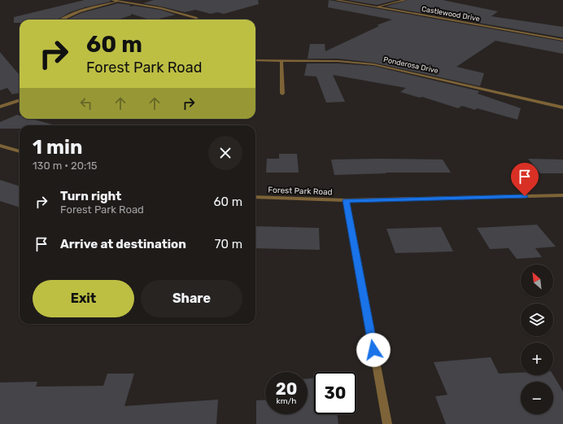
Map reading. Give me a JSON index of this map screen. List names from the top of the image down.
{
  "streets": {
    "street": ["Castlewood Drive", "Ponderosa Drive", "Forest Park Road"]
  },
  "north": "top left",
  "page": {
    "turn": ["60 m", "Forest Park Road"],
    "heading": ["1 min", "130 m · 20:15"],
    "list": [
      {
        "name": "Turn right",
        "note": "Forest Park Road",
        "value": "60 m"
      },
      {
        "name": "Arrive at destination",
        "value": "70 m"
      }
    ],
    "map_buttons": ["+", "−"],
    "buttons": ["Exit", "Share"],
    "speed": "20 km/h",
    "limit": "30"
  }
}
